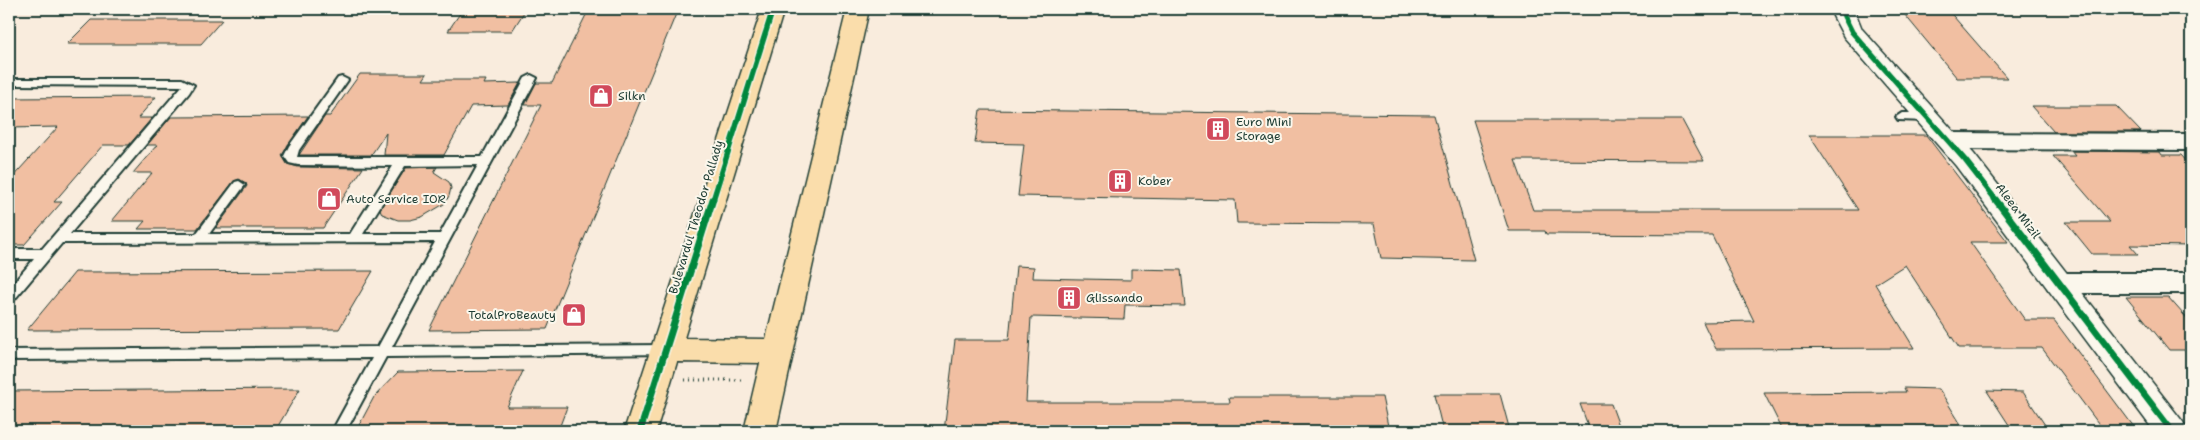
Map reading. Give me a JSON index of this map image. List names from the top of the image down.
{
  "streets": {
    "main road": ["Bulevardul Theodor Pallady"],
    "street": ["Aleea Mizil"]
  },
  "places": {
    "shop": ["Silkn", "Auto Service IOR", "TotalProBeauty"],
    "building": ["Euro Mini Storage", "Kober", "Glissando"]
  }
}
